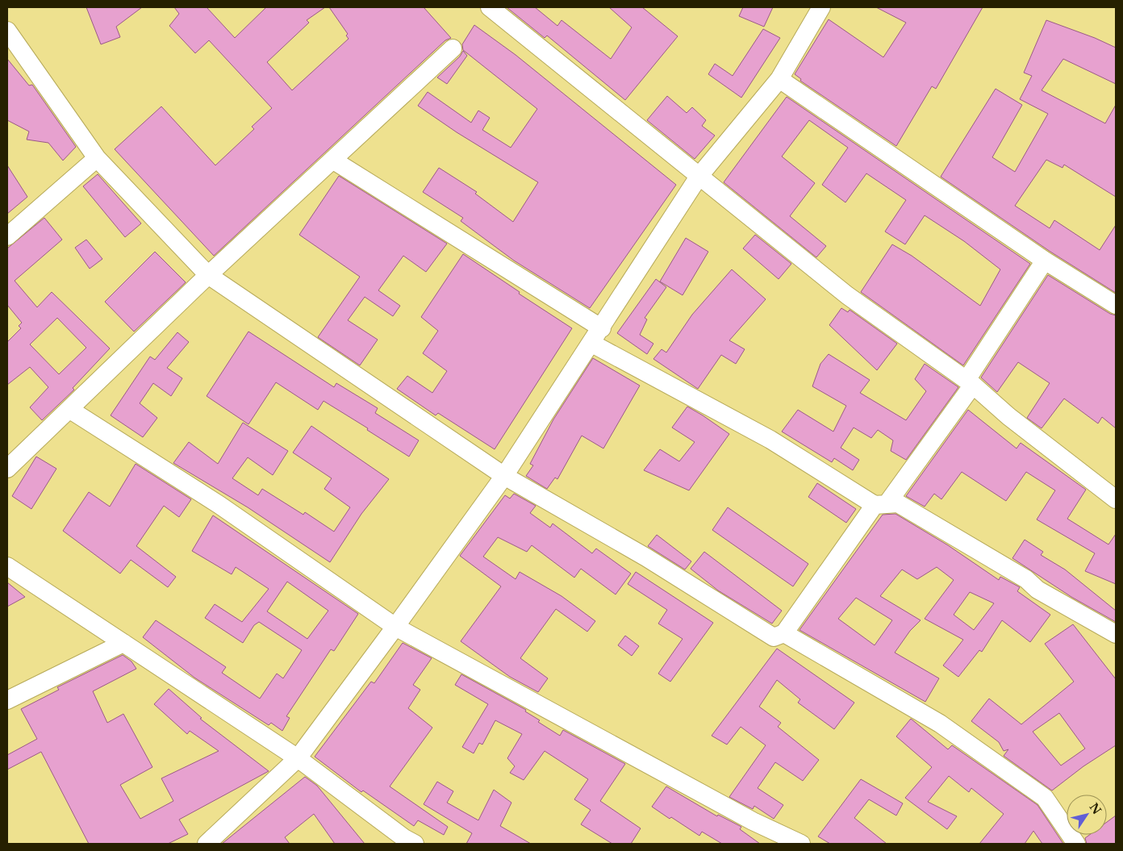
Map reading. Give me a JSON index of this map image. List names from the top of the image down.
{
  "north": "top right"
}
